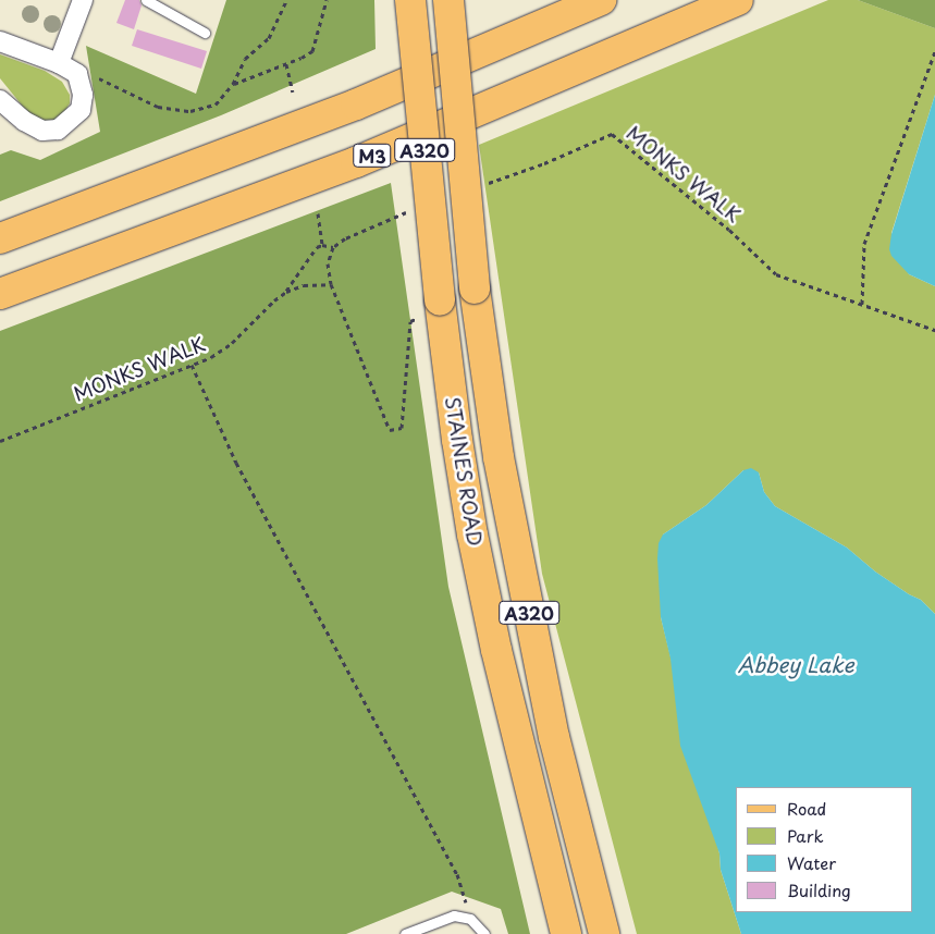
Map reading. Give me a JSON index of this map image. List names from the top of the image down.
{
  "streets": {
    "main road": ["A320", "M3", "STAINES ROAD"],
    "path": ["MONKS WALK"]
  },
  "water": ["Abbey Lake"],
  "legend": [
    "Road",
    "Park",
    "Water",
    "Building"
  ]
}
